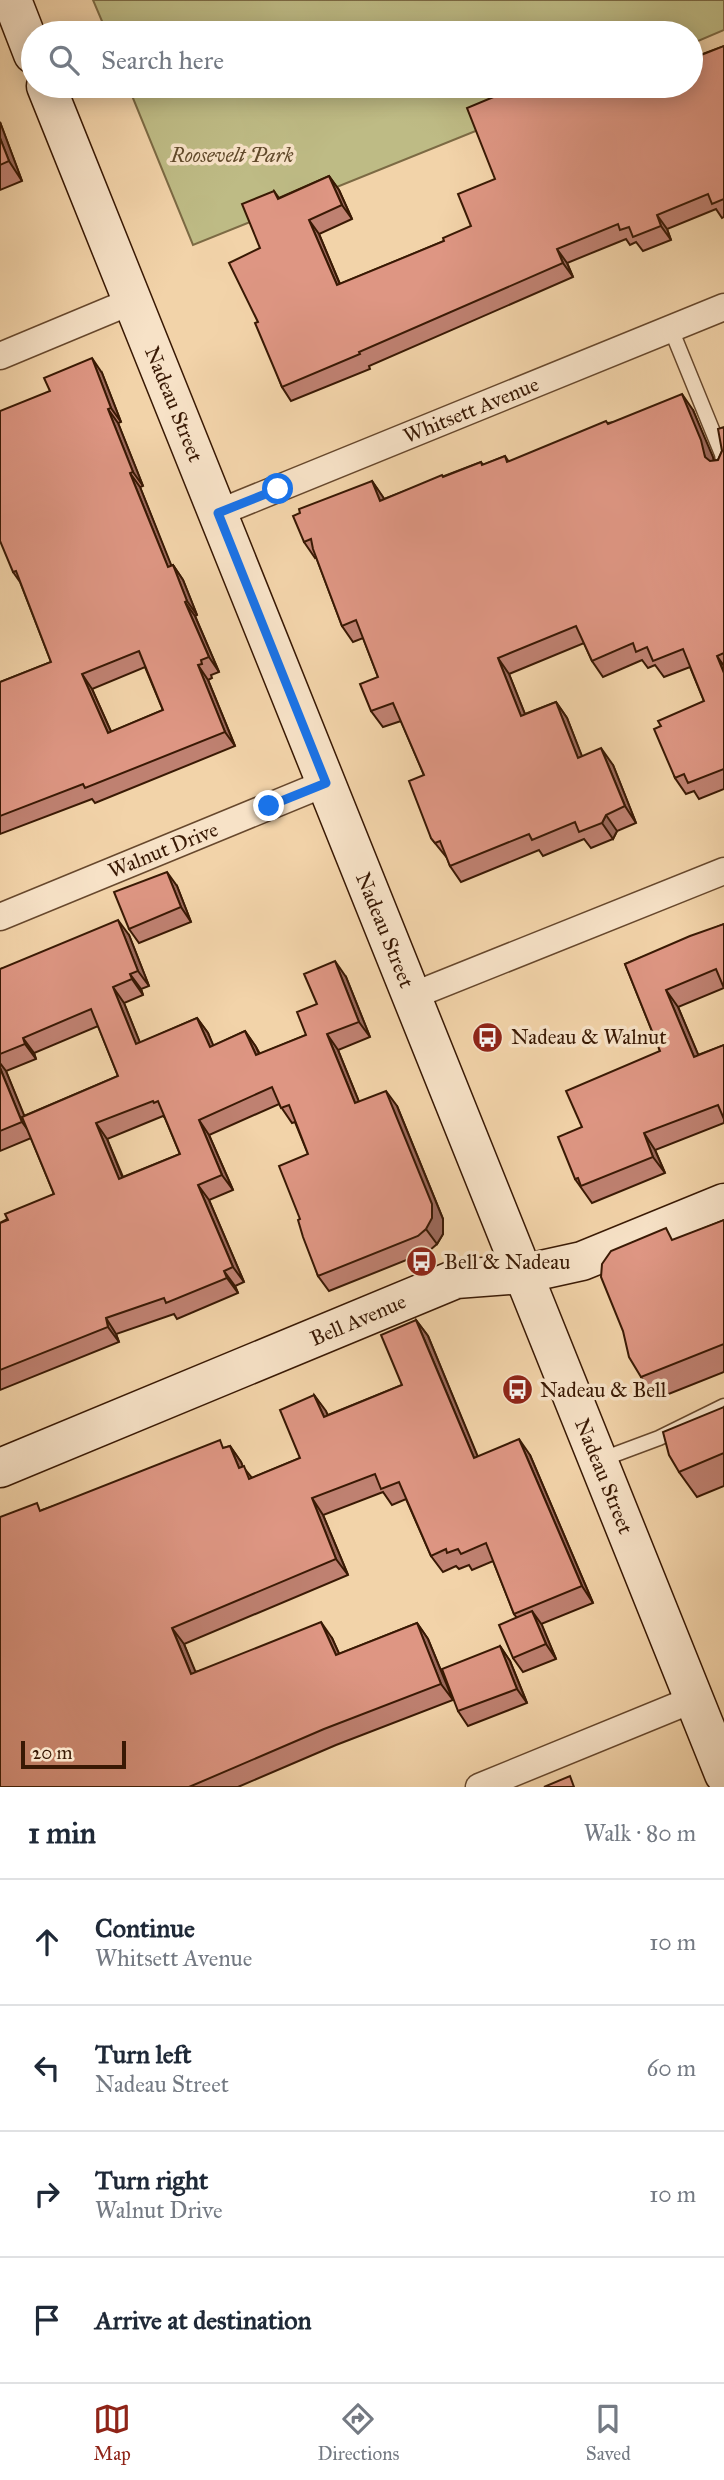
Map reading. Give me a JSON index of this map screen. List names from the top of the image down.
{
  "streets": {
    "main road": ["Nadeau Street", "Bell Avenue"],
    "street": ["Whitsett Avenue", "Walnut Drive"]
  },
  "crossings": [
    ["Nadeau Street", "Whitsett Avenue"],
    ["Nadeau Street", "Walnut Drive"],
    ["Nadeau Street", "Bell Avenue"]
  ],
  "parks": ["Roosevelt Park"],
  "places": {
    "bus stop": ["Nadeau & Walnut", "Bell & Nadeau", "Nadeau & Bell"]
  },
  "scale_bar": "20 m",
  "page": {
    "search": "Search here",
    "scale": "20 m",
    "heading": ["1 min", "Walk · 80 m"],
    "list": [
      ["Continue", "Whitsett Avenue", "10 m"],
      ["Turn left", "Nadeau Street", "60 m"],
      ["Turn right", "Walnut Drive", "10 m"],
      "Arrive at destination"
    ],
    "nav": ["Map", "Directions", "Saved"]
  }
}
